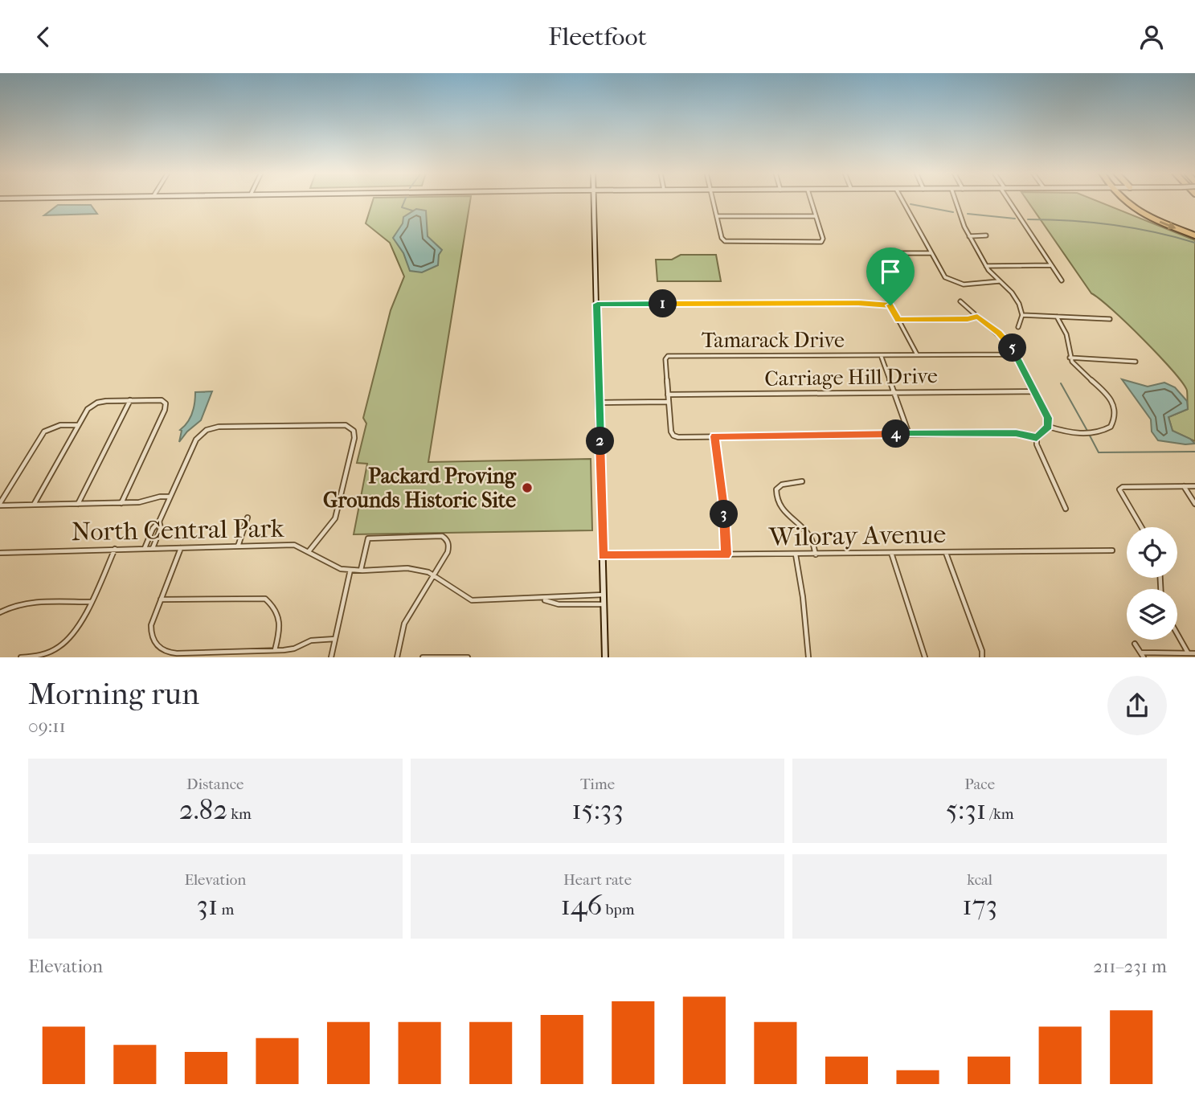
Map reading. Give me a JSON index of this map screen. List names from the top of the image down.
{
  "streets": {
    "street": [
      "Tamarack Drive",
      "Carriage Hill Drive",
      "North Central Park",
      "Wiloray Avenue"
    ]
  },
  "crossings": [
    ["Tamarack Drive", "Carriage Hill Drive"]
  ],
  "places": ["Packard Proving Grounds Historic Site"],
  "page": {
    "header": "Fleetfoot",
    "pins": [
      "1",
      "5",
      "4",
      "2",
      "3"
    ],
    "heading": ["Morning run", "09:11"],
    "stats": [
      ["Distance", "2.82 km"],
      ["Time", "15:33"],
      ["Pace", "5:31 /km"],
      ["Elevation", "31 m"],
      ["Heart rate", "146 bpm"],
      ["kcal", "173"]
    ],
    "chart": ["Elevation", "211–231 m"]
  }
}
